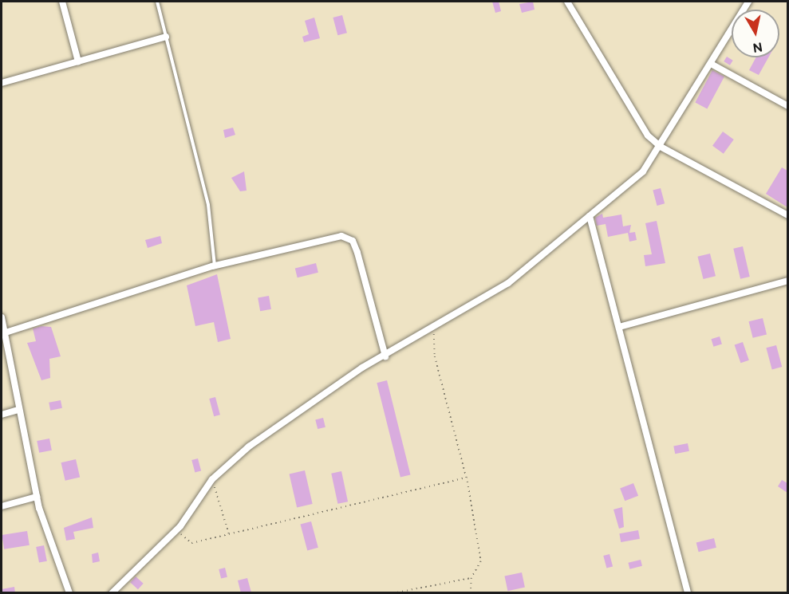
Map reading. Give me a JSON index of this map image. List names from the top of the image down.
{
  "north": "bottom"
}
